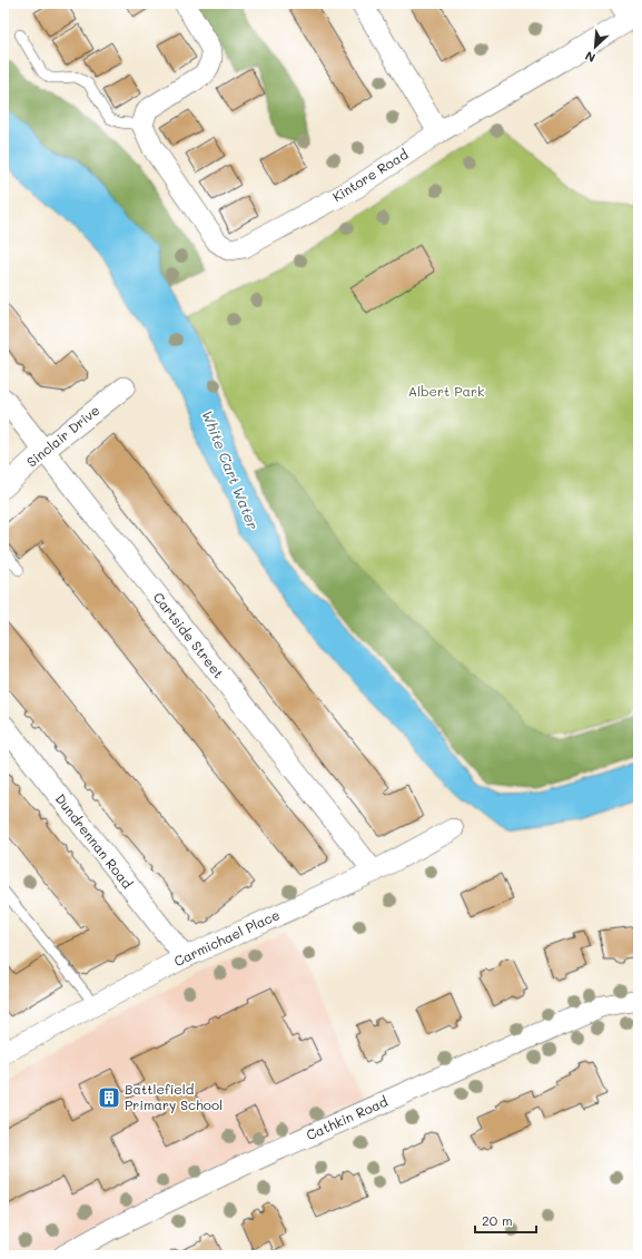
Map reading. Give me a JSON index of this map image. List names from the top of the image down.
{
  "streets": {
    "street": [
      "Kintore Road",
      "Sinclair Drive",
      "Cartside Street",
      "Dundrennan Road",
      "Carmichael Place",
      "Cathkin Road"
    ]
  },
  "crossings": [
    ["Sinclair Drive", "Cartside Street"],
    ["Cartside Street", "Carmichael Place"],
    ["Dundrennan Road", "Carmichael Place"]
  ],
  "water": ["White Cart Water"],
  "parks": ["Albert Park"],
  "places": {
    "building": ["Battlefield Primary School"]
  },
  "scale_bar": "20 m",
  "north": "bottom left"
}
